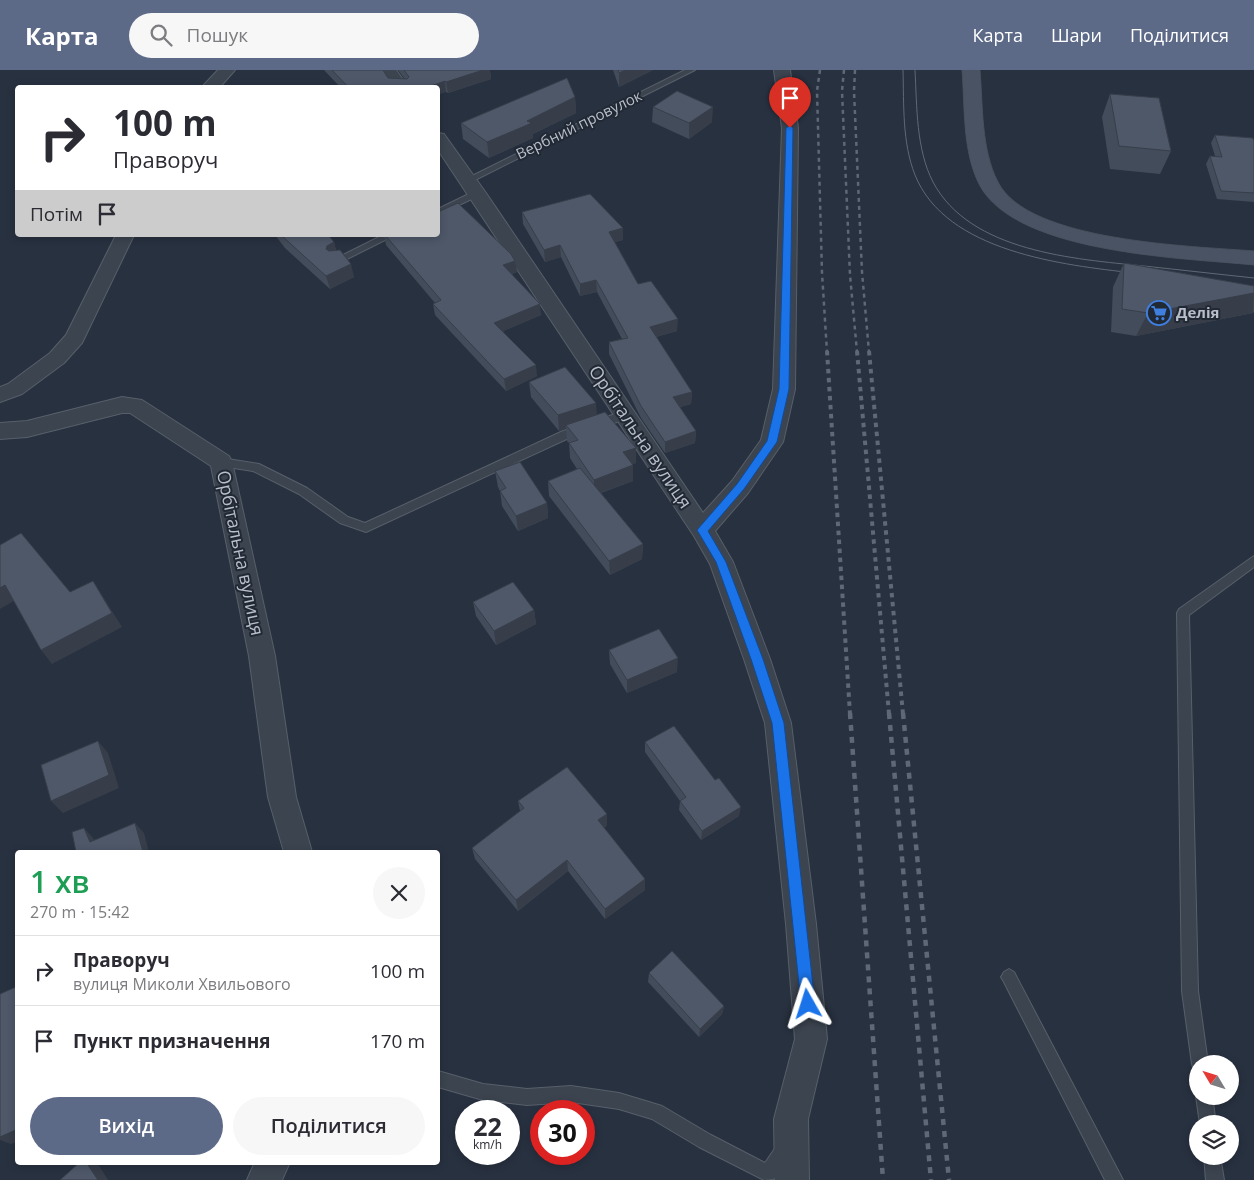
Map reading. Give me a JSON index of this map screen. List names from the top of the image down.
{
  "streets": {
    "street": ["Орбітальна вулиця"],
    "lane": ["Вербний провулок"]
  },
  "crossings": [
    ["Вербний провулок", "Орбітальна вулиця"]
  ],
  "places": {
    "supermarket": ["Делія"]
  },
  "north": "top left",
  "page": {
    "header": "Карта",
    "search": "Пошук",
    "nav": ["Карта", "Шари", "Поділитися"],
    "turn": ["100 m", "Праворуч"],
    "then": "Потім",
    "heading": ["1 хв", "270 m · 15:42"],
    "list": [
      {
        "name": "Праворуч",
        "note": "вулиця Миколи Хвильового",
        "value": "100 m"
      },
      {
        "name": "Пункт призначення",
        "value": "170 m"
      }
    ],
    "buttons": ["Вихід", "Поділитися"],
    "speed": "22 km/h",
    "limit": "30"
  }
}
